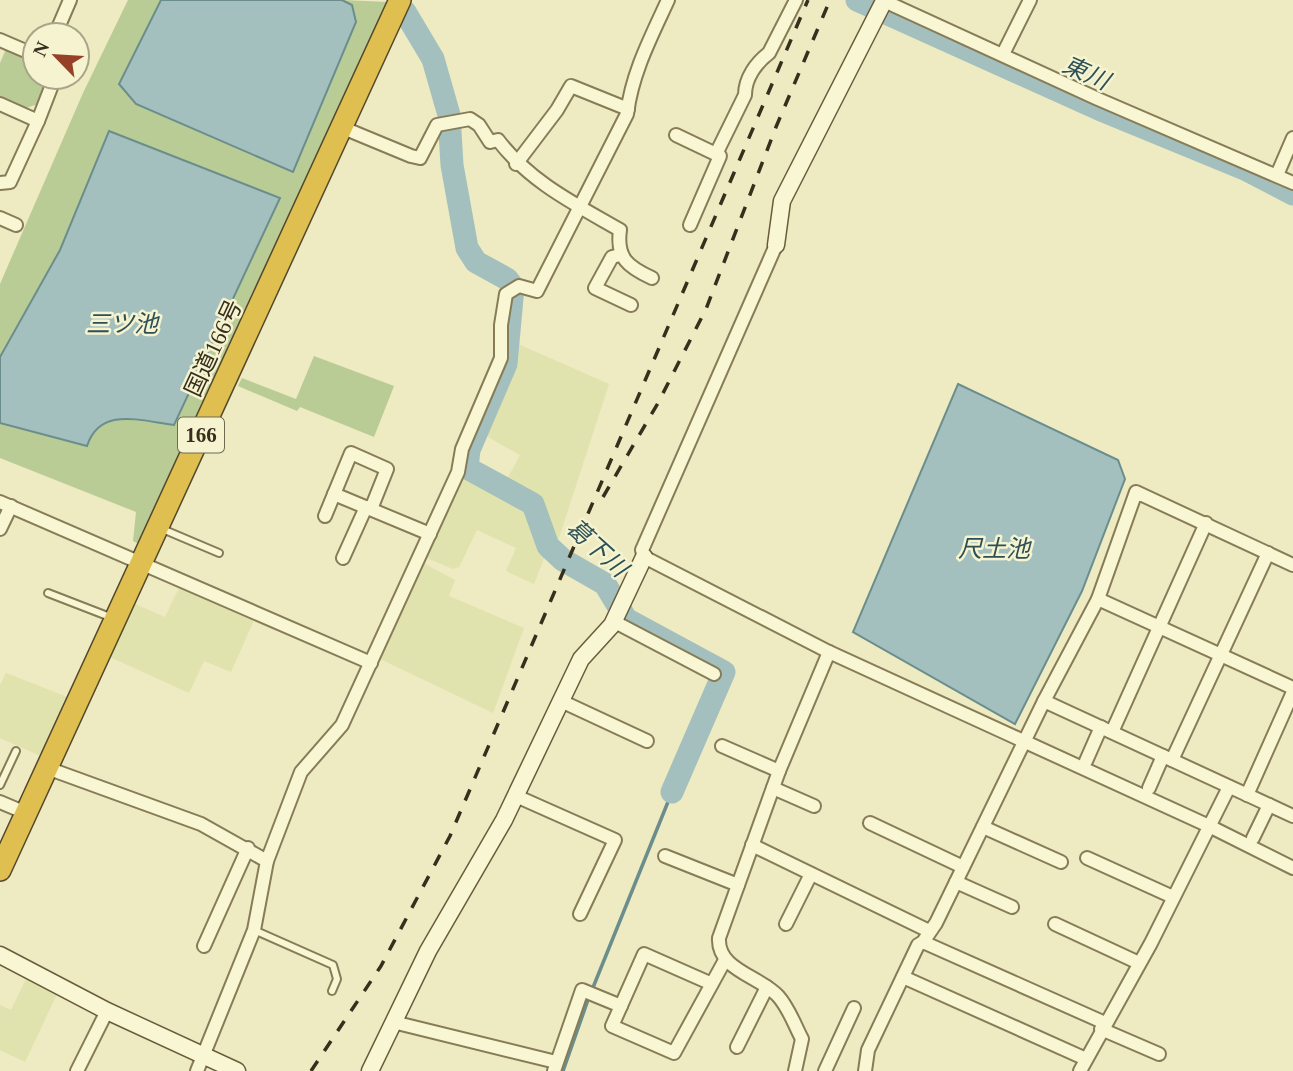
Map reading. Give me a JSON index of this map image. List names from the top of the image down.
{
  "streets": {
    "highway": ["国道166号", "166"]
  },
  "water": [
    "東川",
    "三ツ池",
    "葛下川",
    "尺土池"
  ],
  "north": "top left"
}
